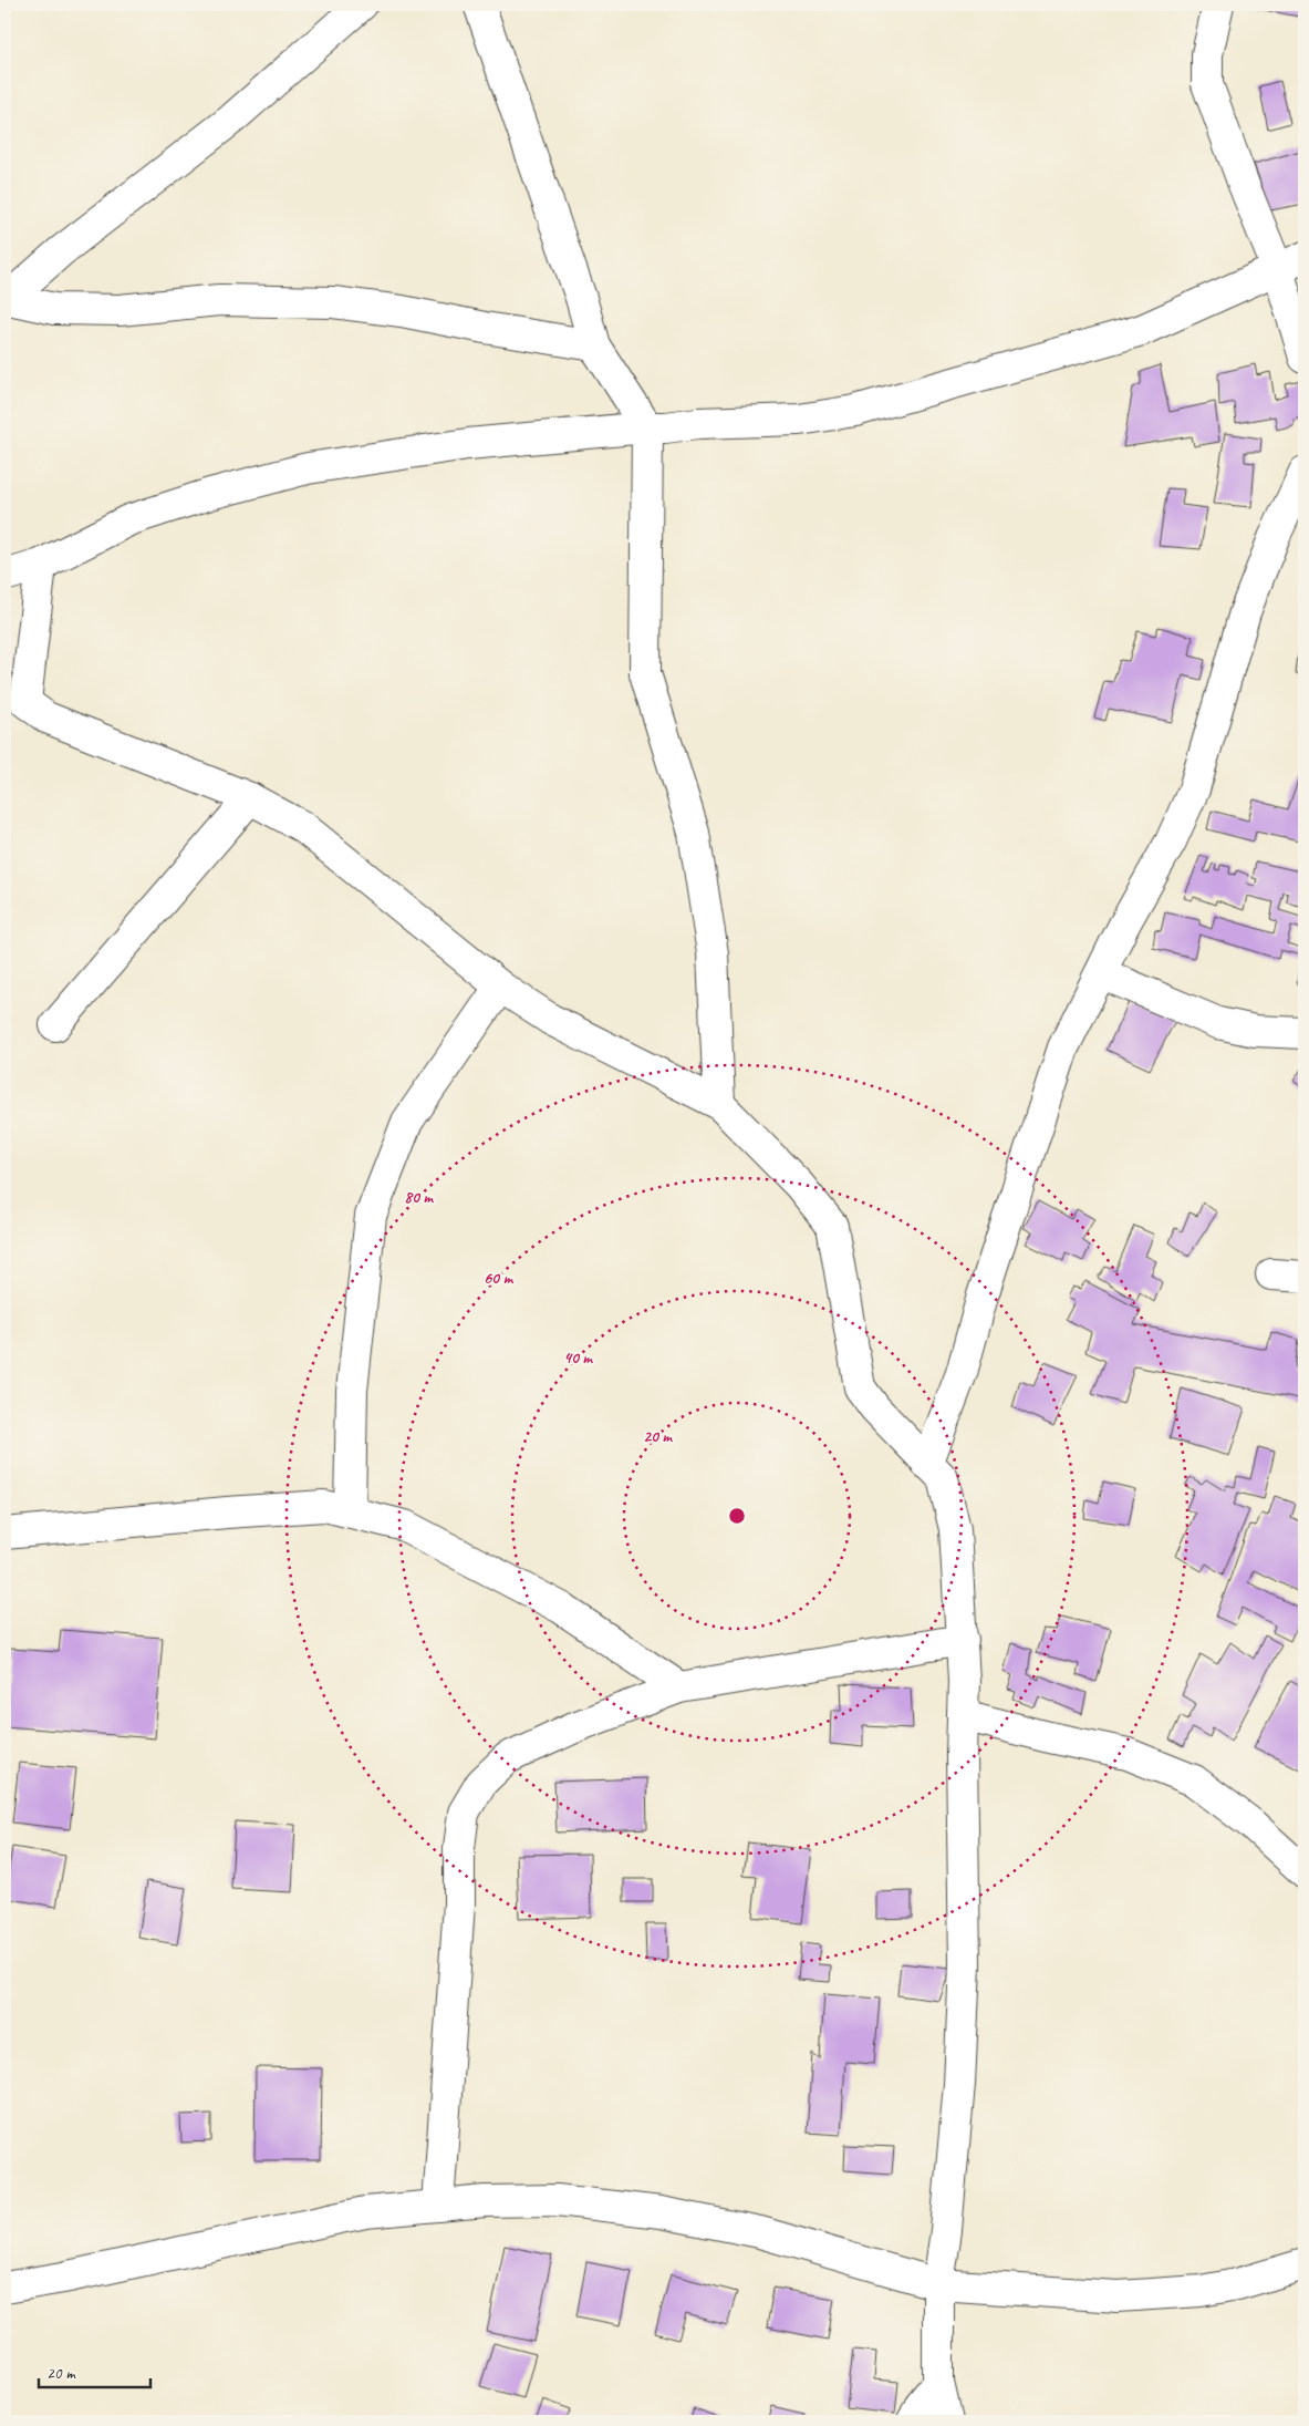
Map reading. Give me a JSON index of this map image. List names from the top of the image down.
{
  "scale_bar": "20 m",
  "rings": [
    "80 m",
    "60 m",
    "40 m",
    "20 m"
  ]
}
